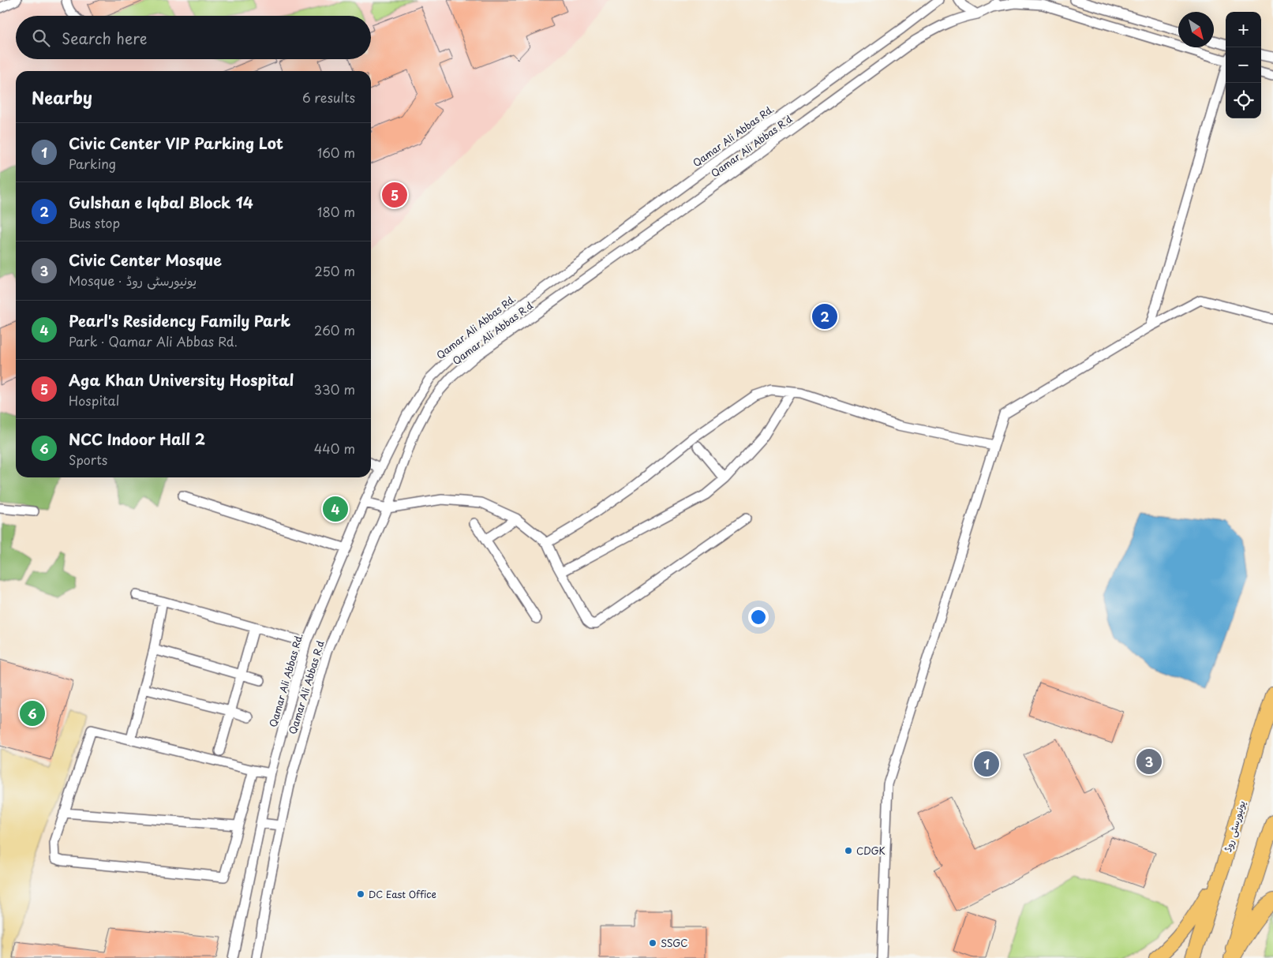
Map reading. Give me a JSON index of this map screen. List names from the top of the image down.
{
  "streets": {
    "main road": ["یونیورسٹی روڈ"],
    "street": ["Qamar Ali Abbas Rd.", "Qamar Ali Abbas R.d"]
  },
  "places": ["CDGK", "DC East Office", "SSGC"],
  "north": "bottom right",
  "page": {
    "map_buttons": ["+", "−"],
    "search": "Search here",
    "heading": ["Nearby", "6 results"],
    "list": [
      {
        "mark": "1",
        "name": "Civic Center VIP Parking Lot",
        "note": "Parking",
        "value": "160 m"
      },
      {
        "mark": "2",
        "name": "Gulshan e Iqbal Block 14",
        "note": "Bus stop",
        "value": "180 m"
      },
      {
        "mark": "3",
        "name": "Civic Center Mosque",
        "note": "Mosque · یونیورسٹی روڈ",
        "value": "250 m"
      },
      {
        "mark": "4",
        "name": "Pearl's Residency Family Park",
        "note": "Park · Qamar Ali Abbas Rd.",
        "value": "260 m"
      },
      {
        "mark": "5",
        "name": "Aga Khan University Hospital",
        "note": "Hospital",
        "value": "330 m"
      },
      {
        "mark": "6",
        "name": "NCC Indoor Hall 2",
        "note": "Sports",
        "value": "440 m"
      }
    ],
    "pins": [
      "5",
      "2",
      "4",
      "6",
      "3",
      "1"
    ]
  }
}
